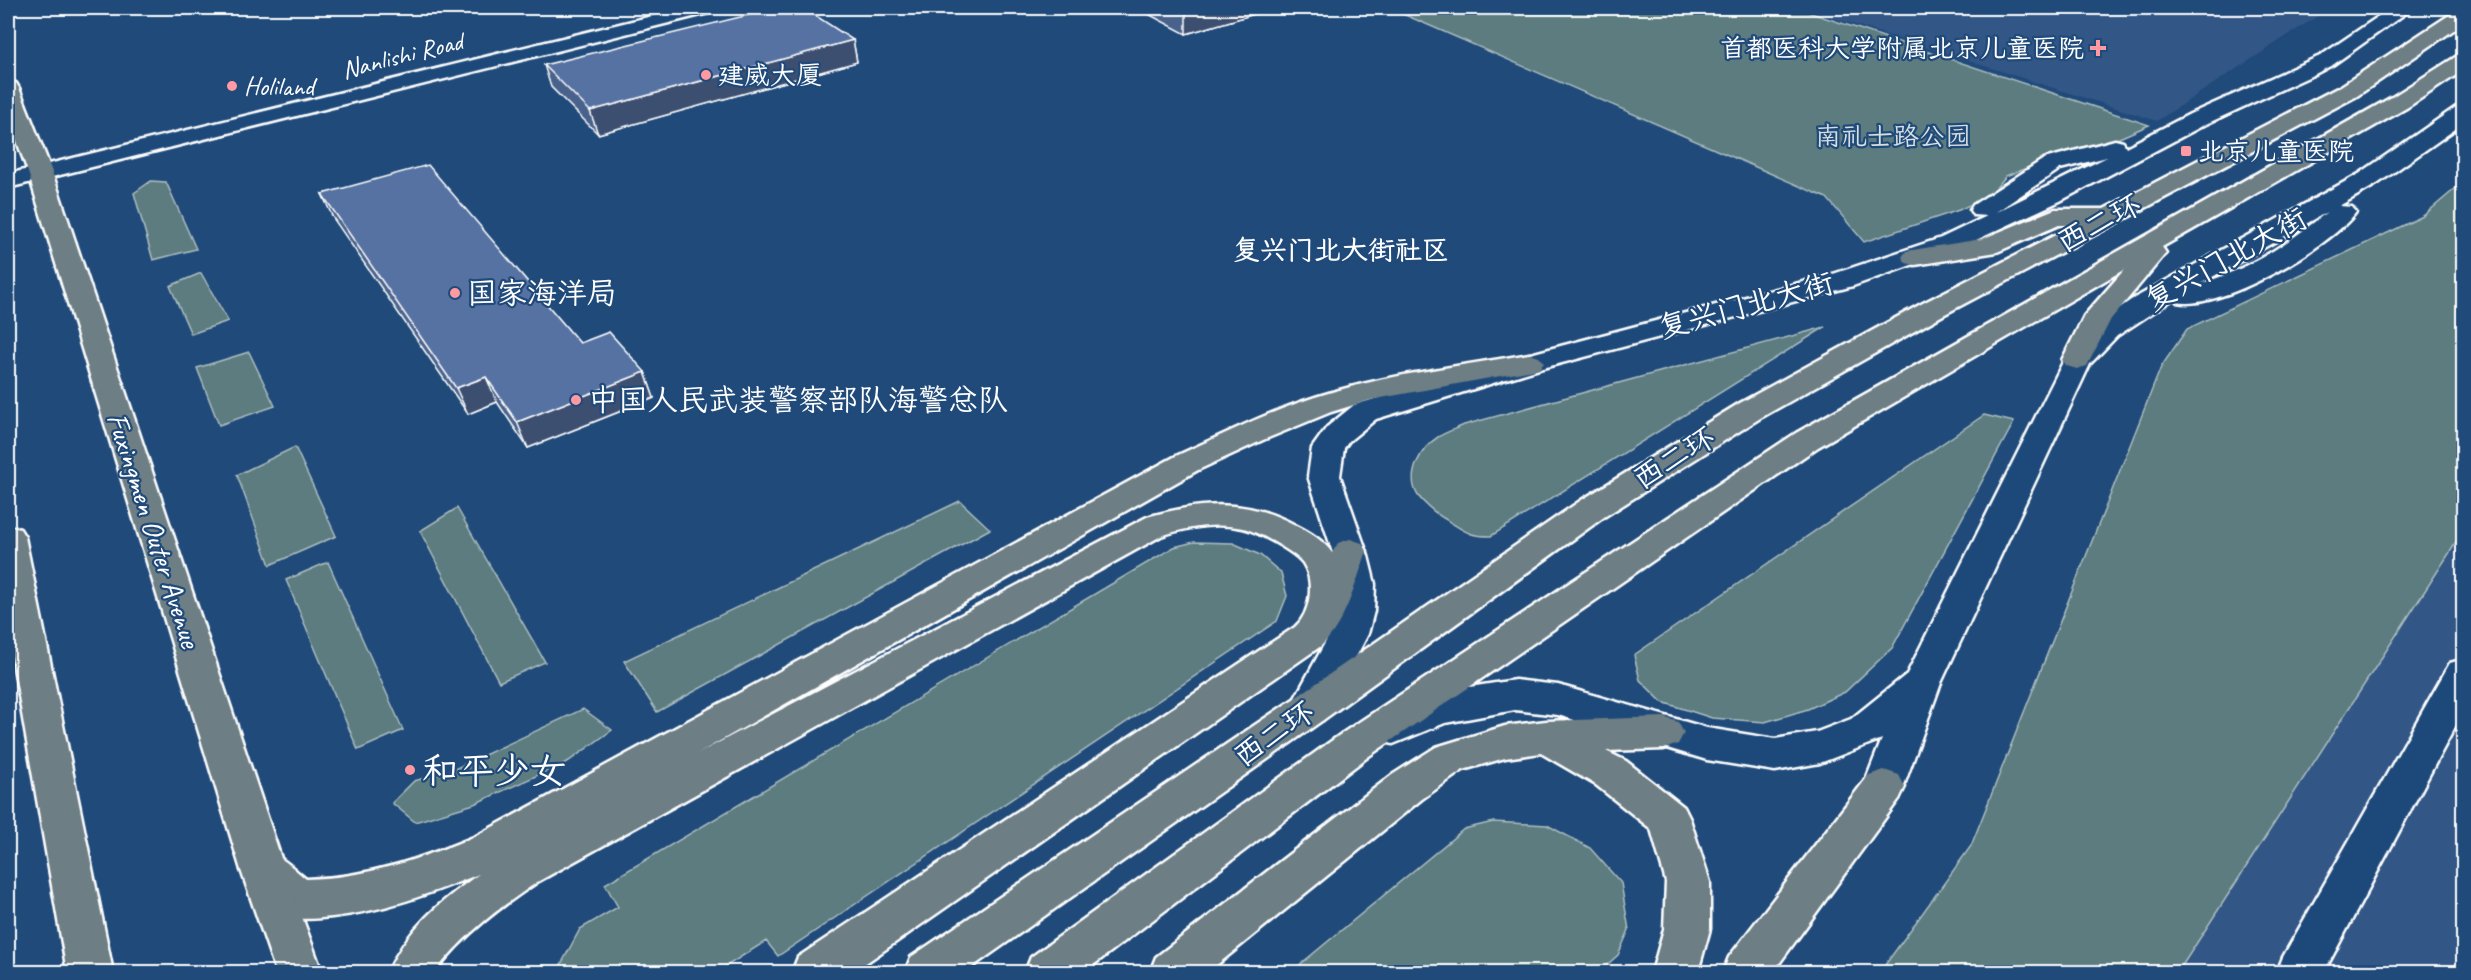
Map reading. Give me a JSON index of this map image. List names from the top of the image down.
{
  "streets": {
    "main road": ["西二环", "Fuxingmen Outer Avenue"],
    "street": ["Nanlishi Road", "复兴门北大街"]
  },
  "crossings": [
    ["Nanlishi Road", "Fuxingmen Outer Avenue"],
    ["西二环", "复兴门北大街"]
  ],
  "districts": ["复兴门北大街社区"],
  "parks": ["南礼士路公园"],
  "places": {
    "health": ["首都医科大学附属北京儿童医院"],
    "other": [
      "建威大厦",
      "Holiland",
      "国家海洋局",
      "中国人民武装警察部队海警总队",
      "和平少女"
    ],
    "transit": ["北京儿童医院"]
  }
}
